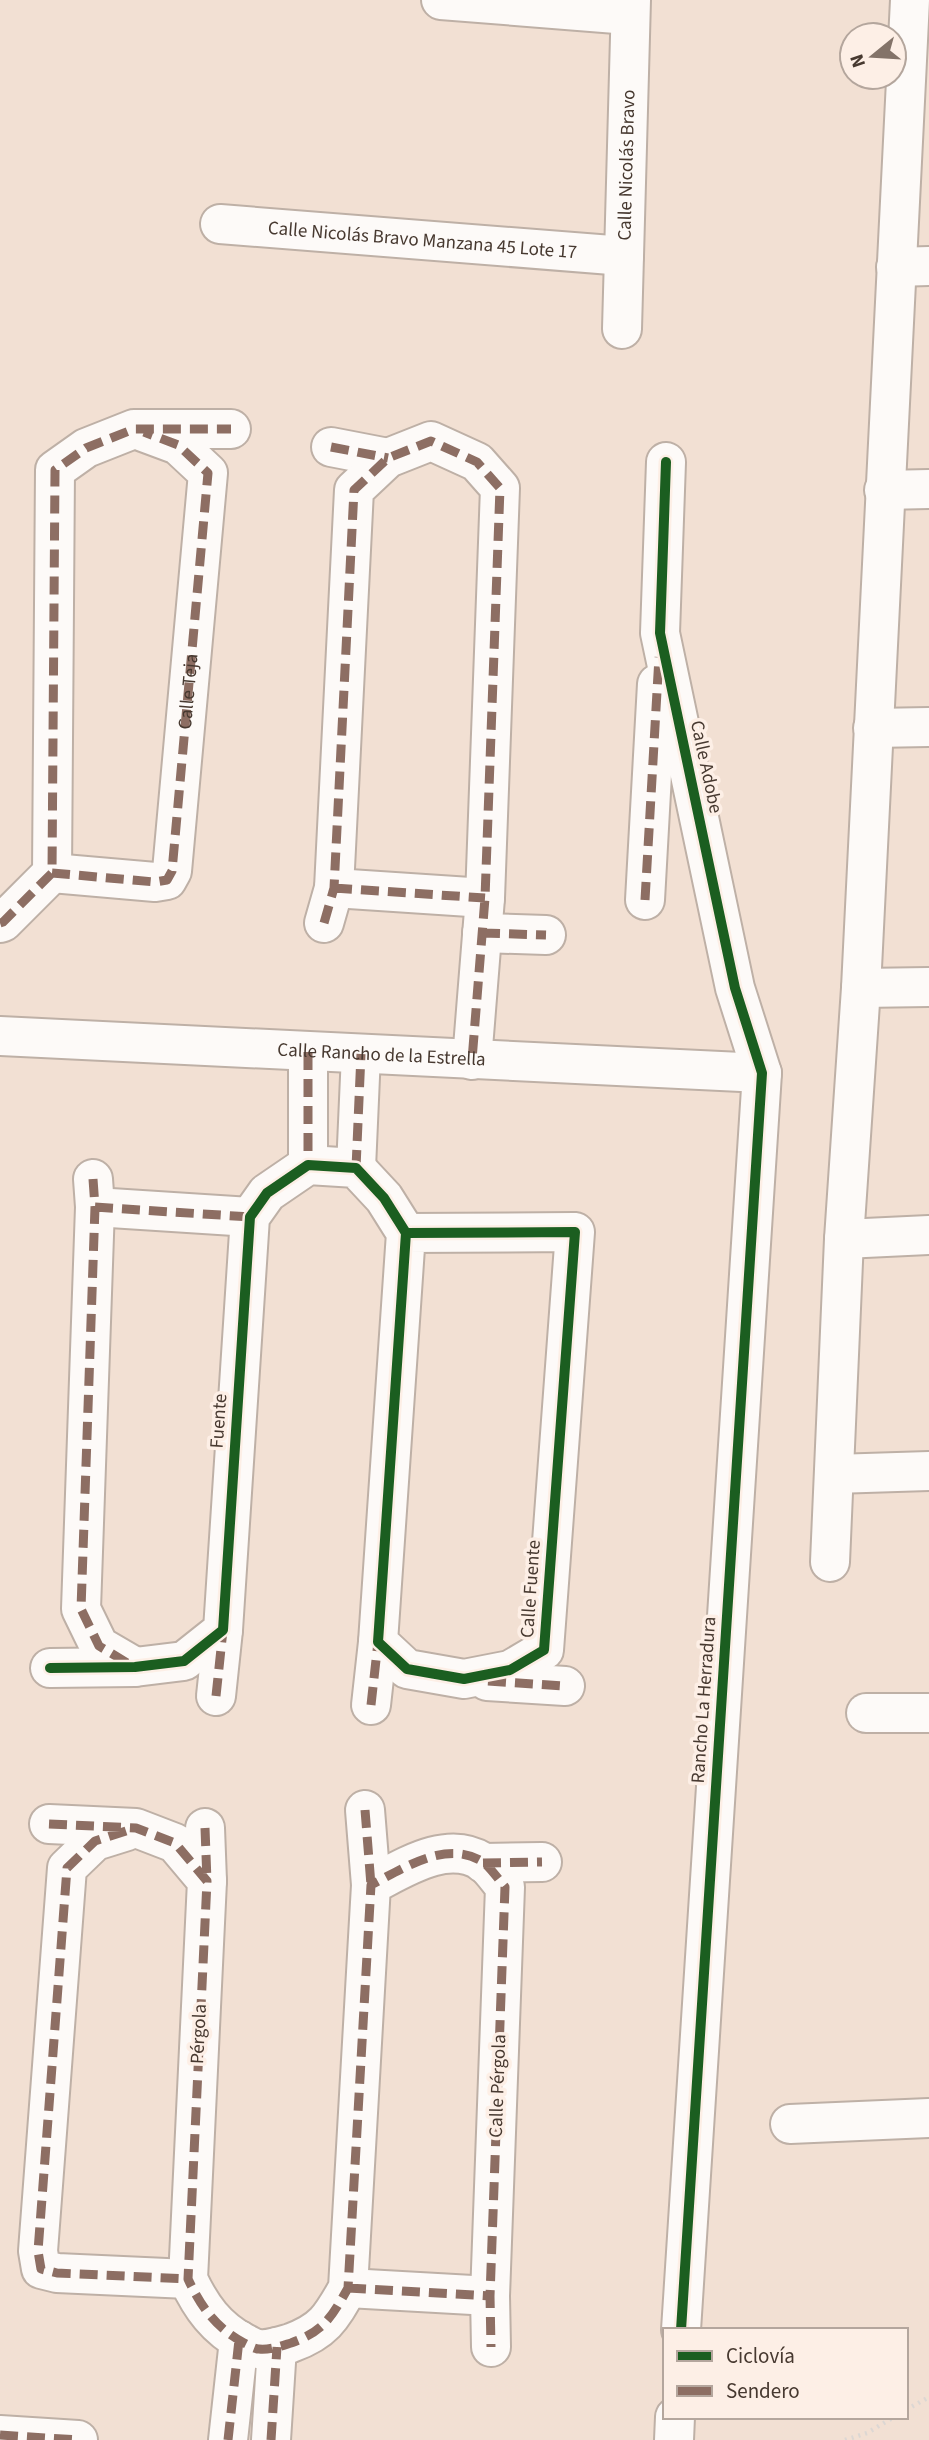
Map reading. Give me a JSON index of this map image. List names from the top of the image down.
{
  "streets": {
    "street": [
      "Calle Nicolás Bravo",
      "Calle Nicolás Bravo Manzana 45 Lote 17",
      "Calle Teja",
      "Calle Adobe",
      "Calle Rancho de la Estrella",
      "Fuente",
      "Calle Fuente",
      "Rancho La Herradura",
      "Pérgola",
      "Calle Pérgola"
    ]
  },
  "crossings": [
    ["Calle Nicolás Bravo", "Calle Nicolás Bravo Manzana 45 Lote 17"],
    ["Calle Adobe", "Calle Rancho de la Estrella"],
    ["Calle Adobe", "Rancho La Herradura"],
    ["Calle Rancho de la Estrella", "Rancho La Herradura"]
  ],
  "legend": ["Ciclovía", "Sendero"],
  "north": "left"
}
